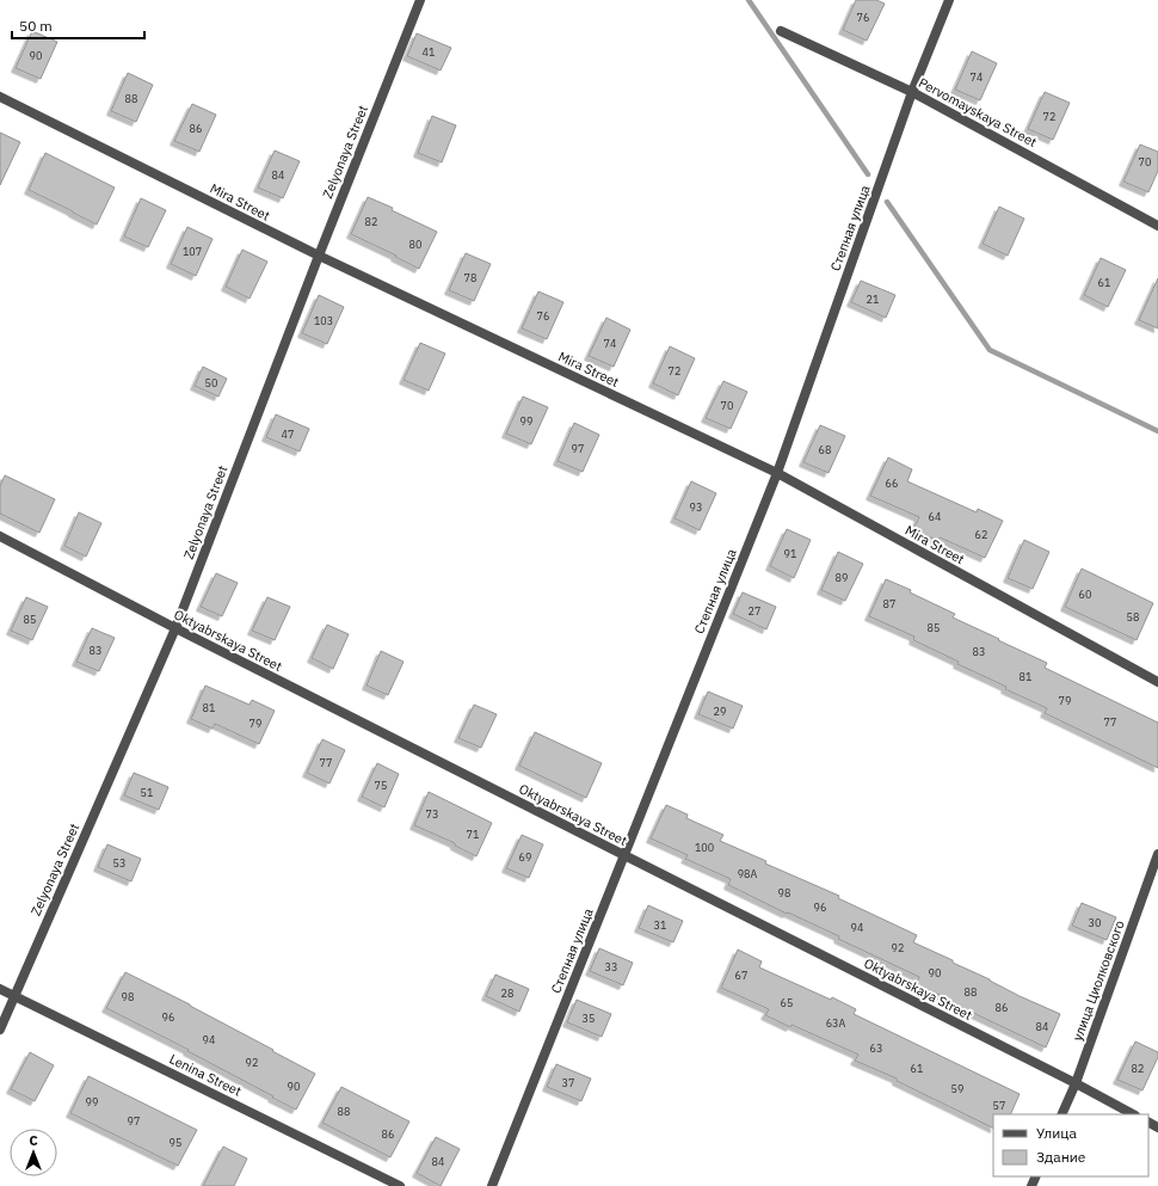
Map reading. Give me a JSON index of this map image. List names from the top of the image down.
{
  "streets": {
    "street": [
      "Pervomayskaya Street",
      "Zelyonaya Street",
      "Mira Street",
      "Степная улица",
      "Oktyabrskaya Street",
      "улица Циолковского",
      "Lenina Street"
    ]
  },
  "crossings": [
    ["Pervomayskaya Street", "Степная улица"],
    ["Zelyonaya Street", "Mira Street"],
    ["Zelyonaya Street", "Oktyabrskaya Street"],
    ["Zelyonaya Street", "Lenina Street"],
    ["Mira Street", "Степная улица"],
    ["Степная улица", "Oktyabrskaya Street"],
    ["Oktyabrskaya Street", "улица Циолковского"]
  ],
  "house_numbers": [
    "76",
    "41",
    "90",
    "74",
    "88",
    "72",
    "86",
    "70",
    "84",
    "82",
    "80",
    "107",
    "78",
    "61",
    "21",
    "76",
    "103",
    "74",
    "72",
    "50",
    "70",
    "99",
    "47",
    "97",
    "68",
    "66",
    "93",
    "64",
    "62",
    "91",
    "89",
    "60",
    "87",
    "27",
    "58",
    "85",
    "85",
    "83",
    "83",
    "81",
    "79",
    "81",
    "29",
    "77",
    "79",
    "77",
    "75",
    "51",
    "73",
    "71",
    "100",
    "69",
    "53",
    "98А",
    "98",
    "96",
    "30",
    "31",
    "94",
    "92",
    "33",
    "90",
    "67",
    "88",
    "28",
    "98",
    "65",
    "86",
    "96",
    "35",
    "63А",
    "84",
    "94",
    "63",
    "92",
    "61",
    "82",
    "37",
    "90",
    "59",
    "99",
    "57",
    "88",
    "97",
    "86",
    "95",
    "84"
  ],
  "legend": ["Улица", "Здание"],
  "scale_bar": "50 m",
  "north": "top"
}
